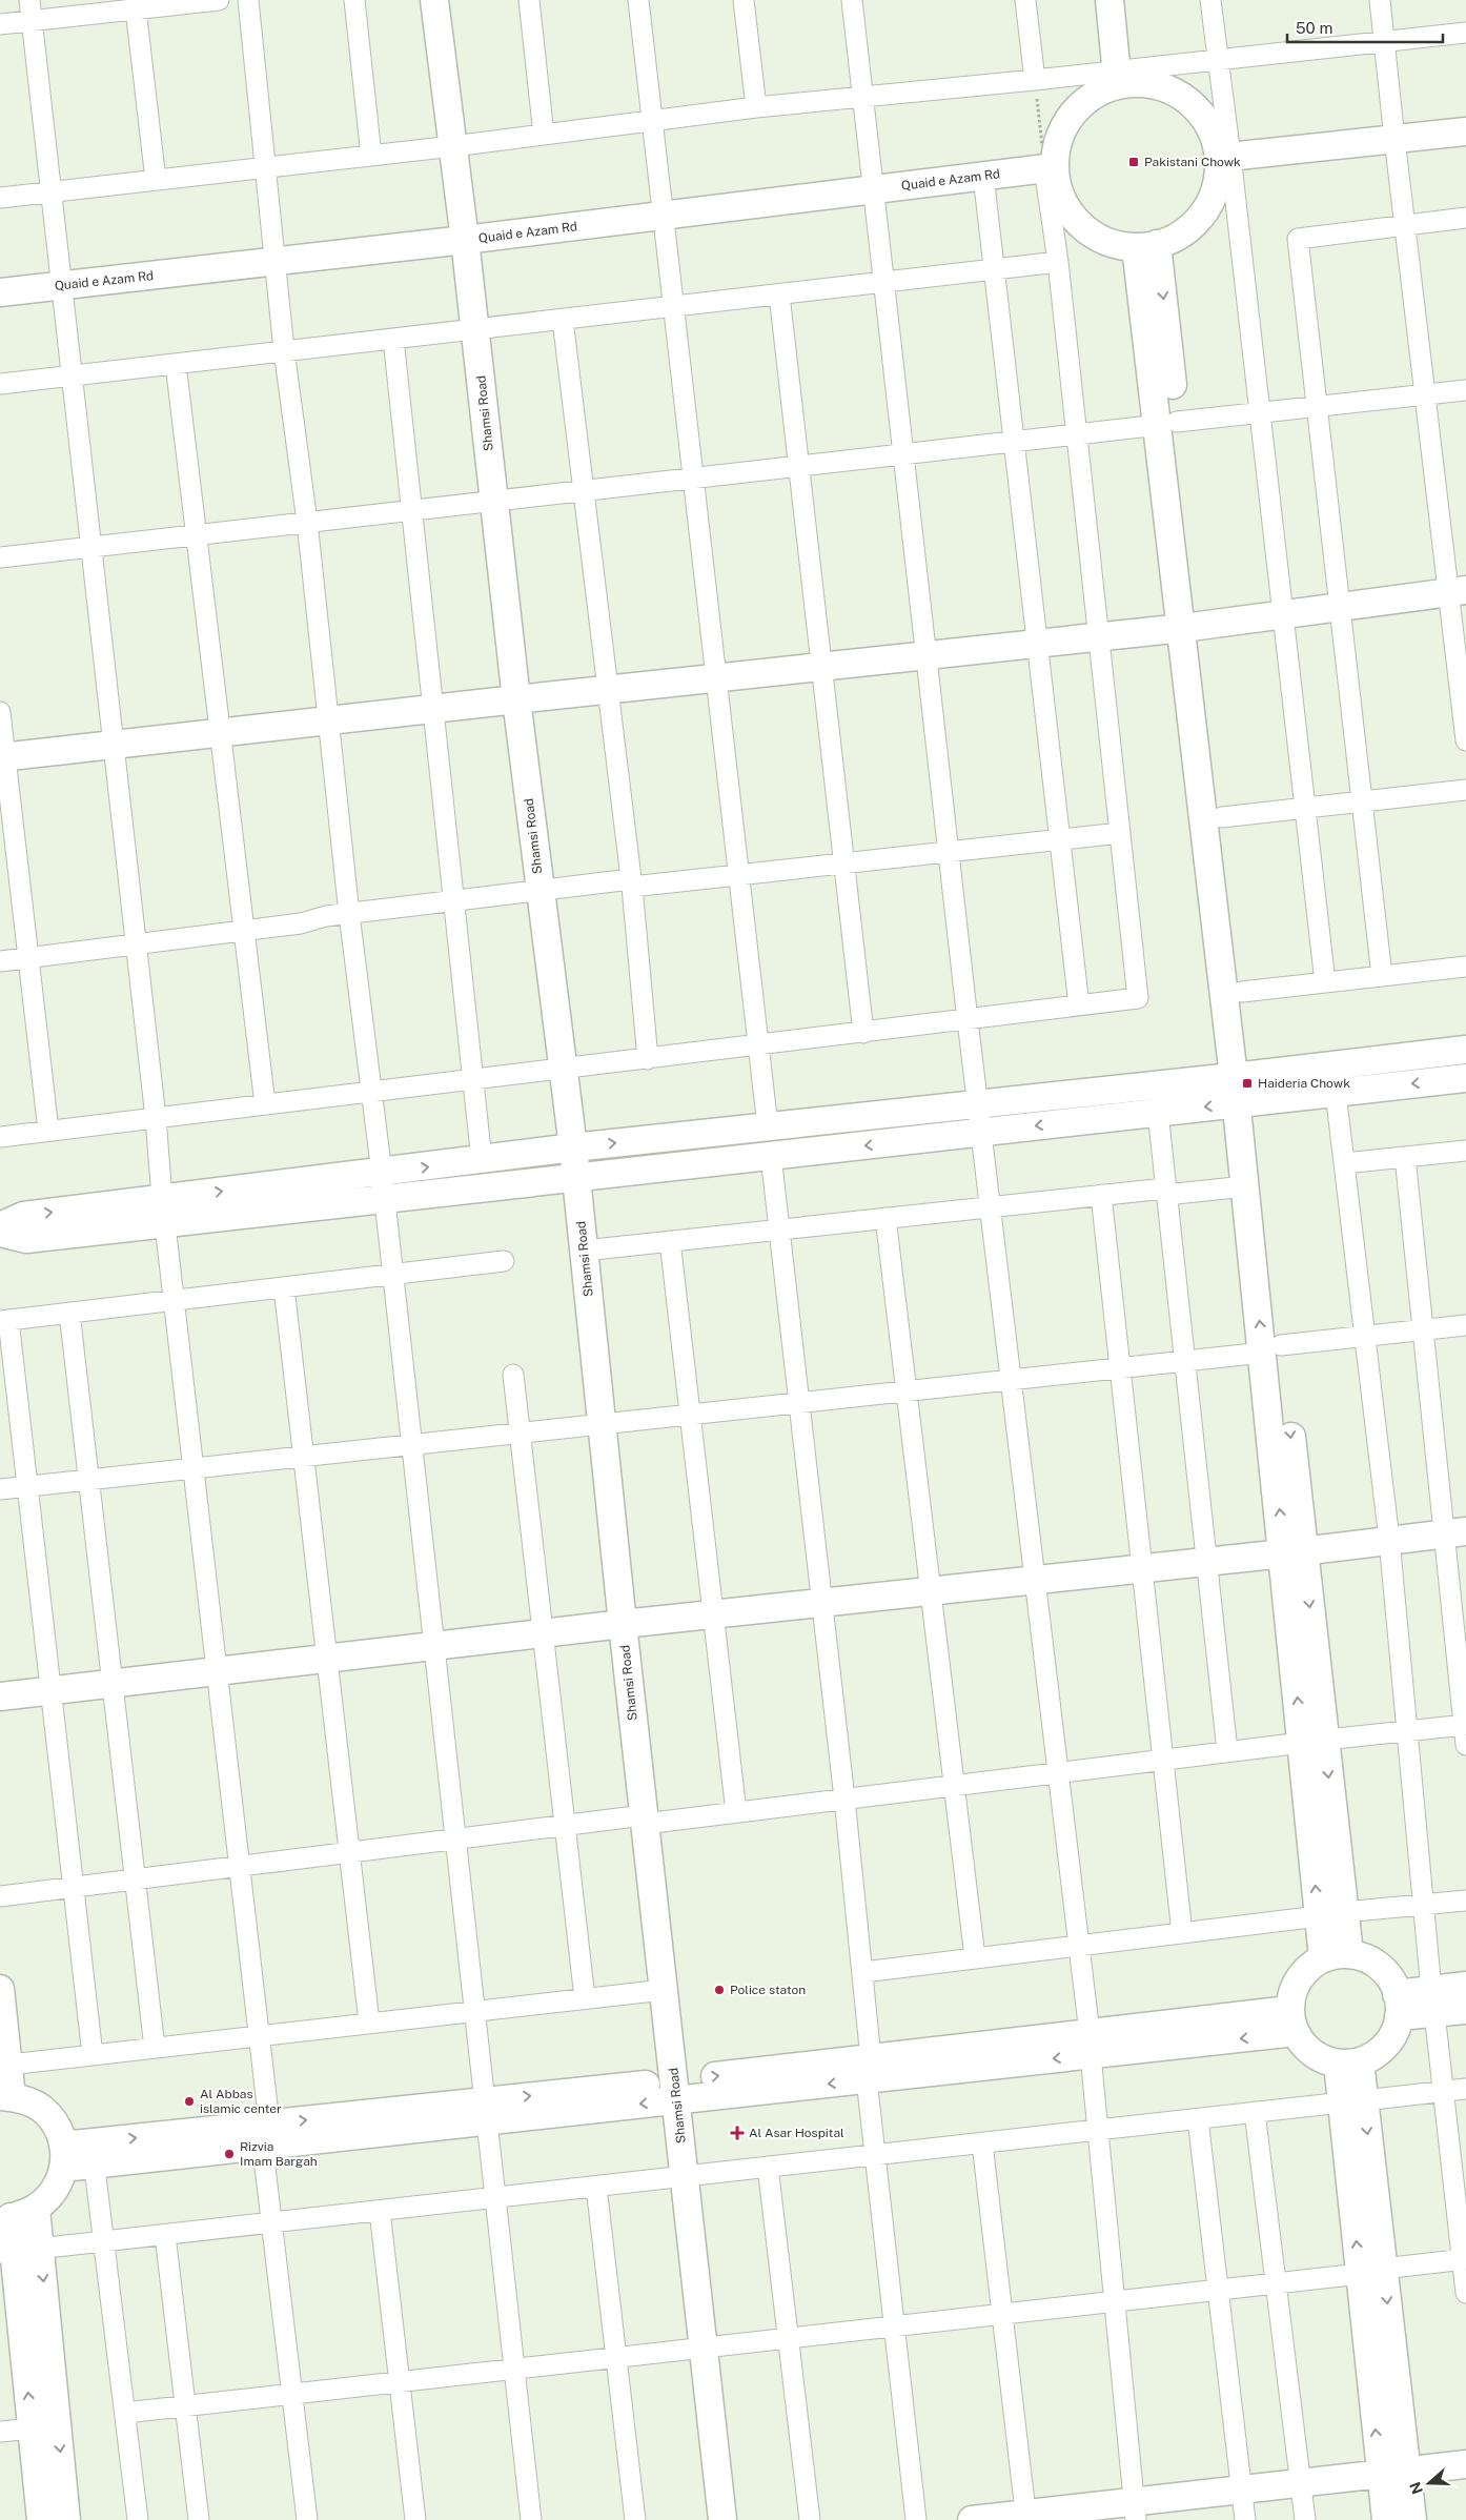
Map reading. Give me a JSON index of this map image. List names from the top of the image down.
{
  "streets": {
    "street": ["Quaid e Azam Rd", "Shamsi Road"]
  },
  "crossings": [
    ["Quaid e Azam Rd", "Shamsi Road"]
  ],
  "places": {
    "transit": ["Pakistani Chowk", "Haideria Chowk"],
    "other": ["Police staton", "Al Abbas islamic center", "Rizvia Imam Bargah"],
    "health": ["Al Asar Hospital"]
  },
  "scale_bar": "50 m",
  "north": "left"
}
